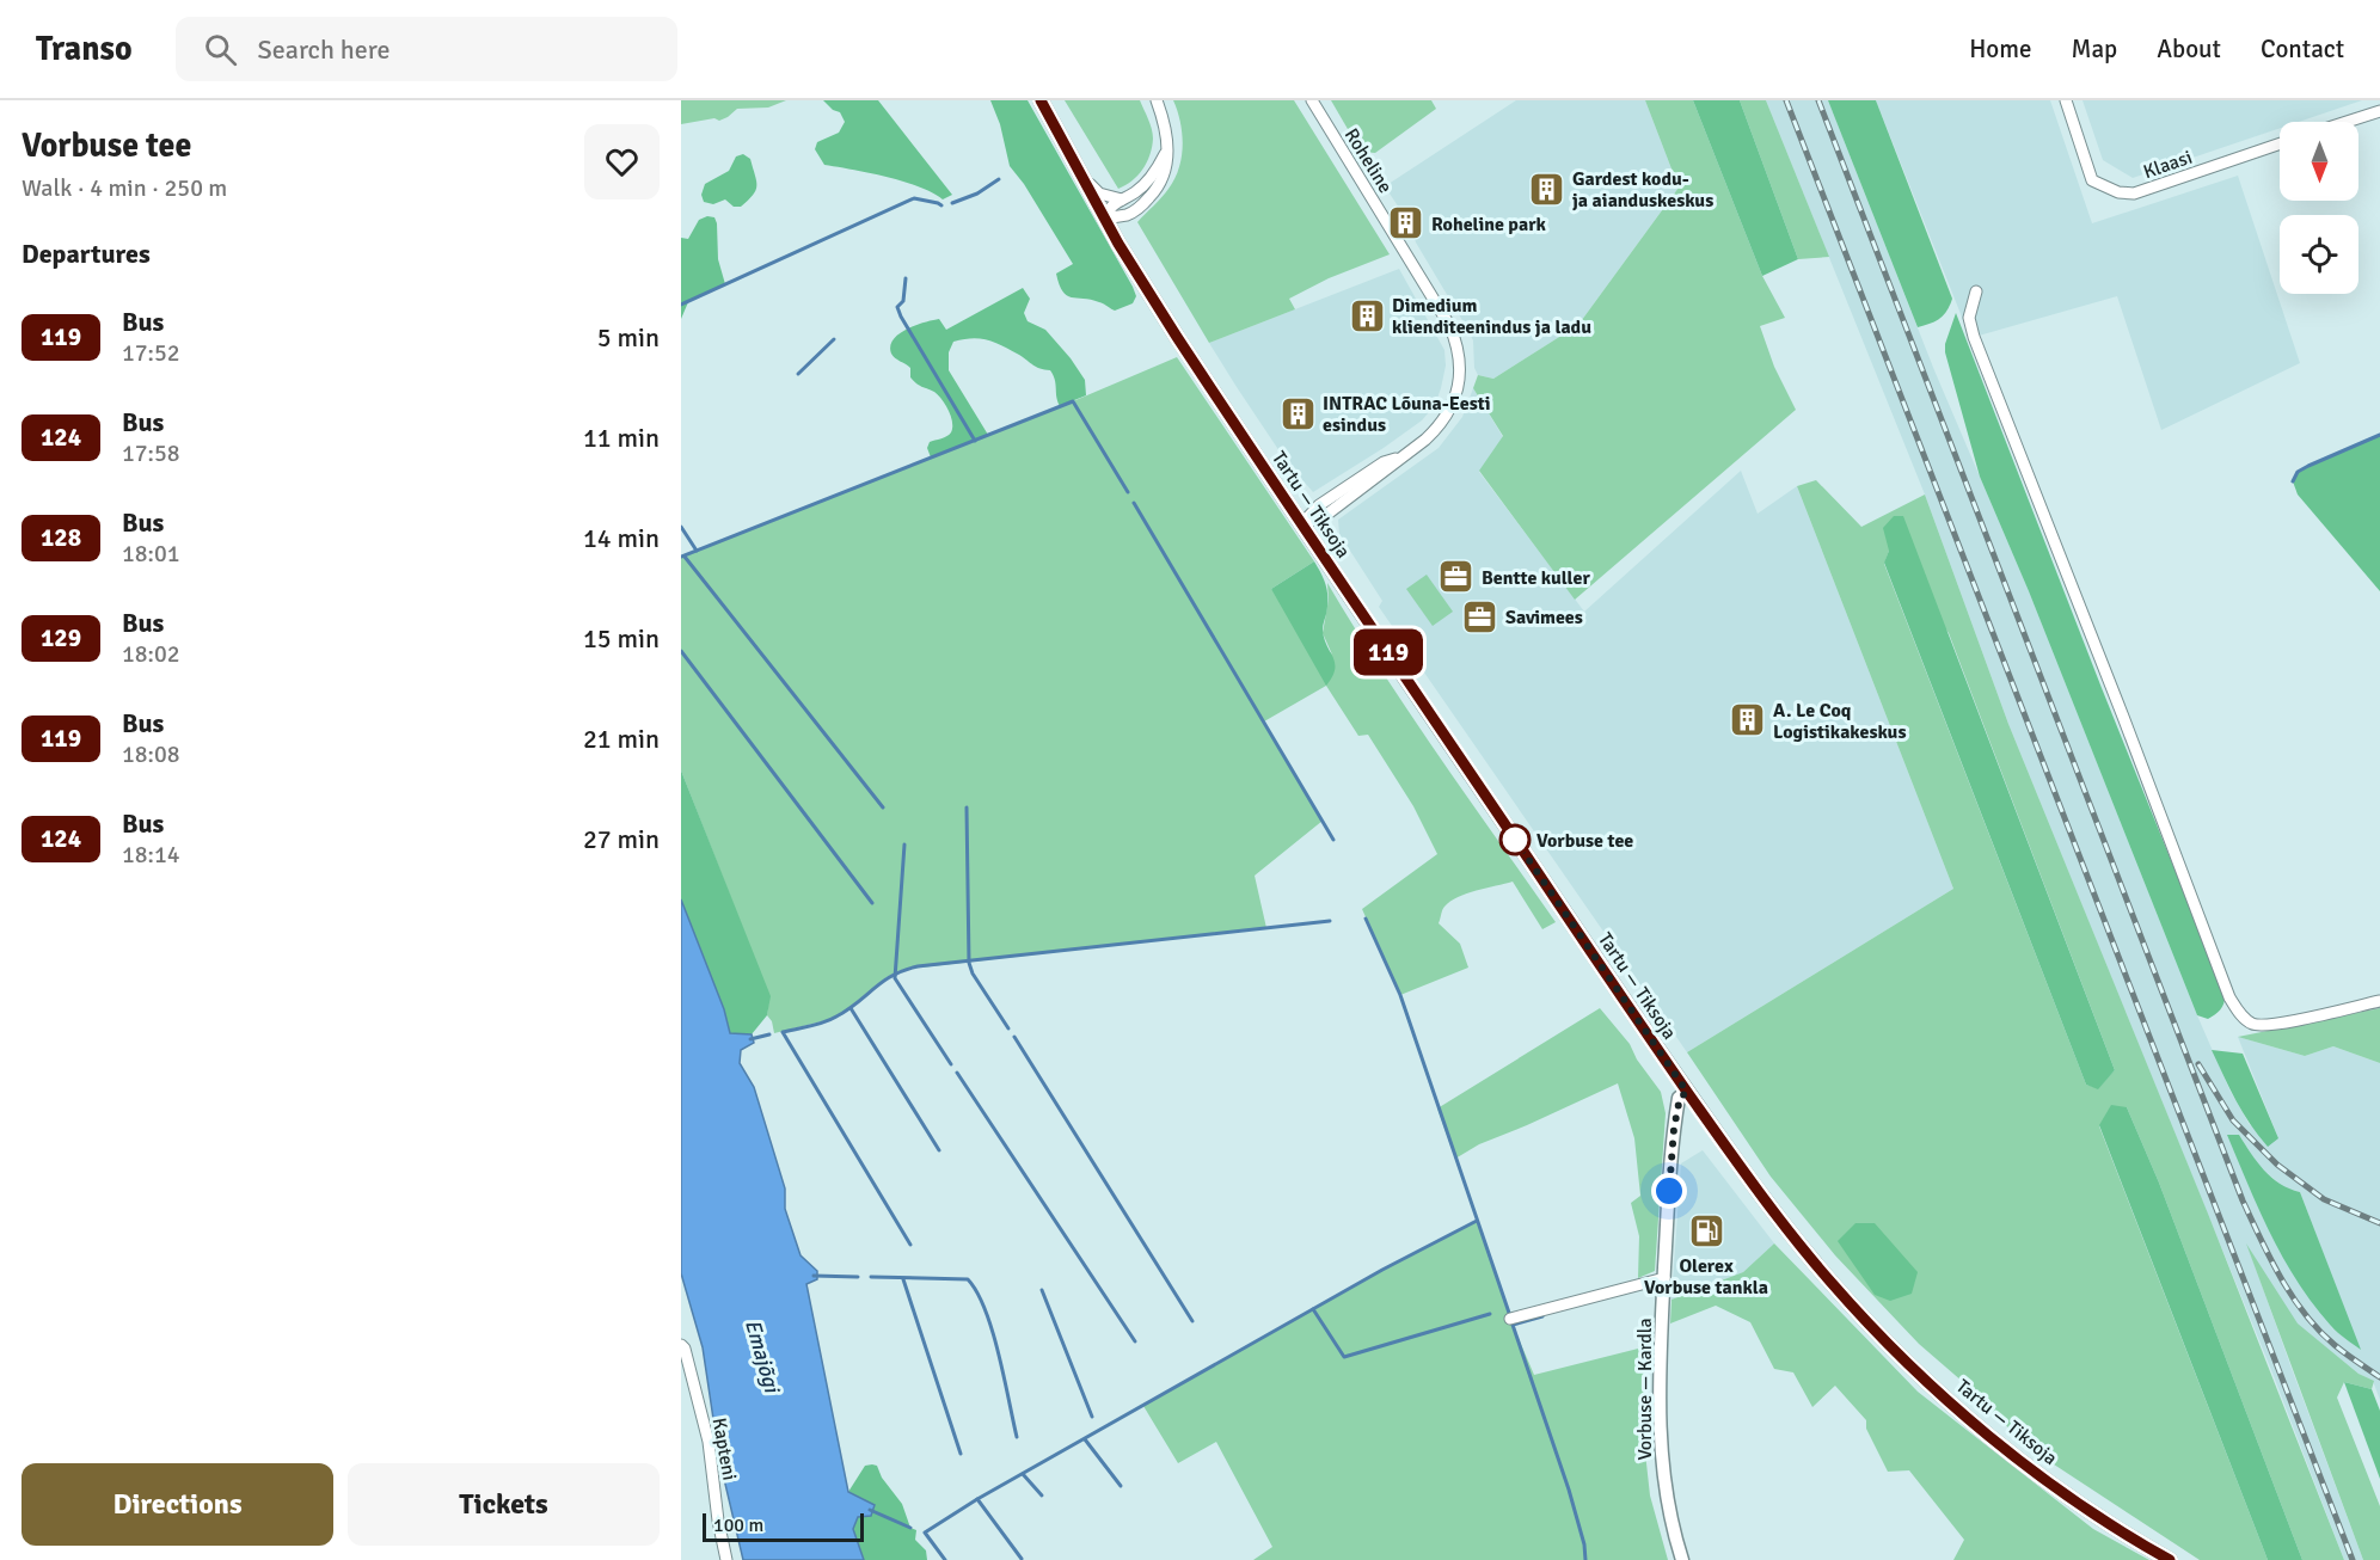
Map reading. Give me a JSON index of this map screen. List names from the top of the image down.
{
  "streets": {
    "main road": ["Tartu — Tiksoja"],
    "street": [
      "Roheline",
      "Klaasi",
      "Vorbuse — Kardla",
      "Kapteni"
    ]
  },
  "crossings": [
    ["Roheline", "Tartu — Tiksoja"],
    ["Tartu — Tiksoja", "Vorbuse — Kardla"]
  ],
  "water": ["Emajõgi"],
  "places": {
    "building": [
      "Gardest kodu- ja aianduskeskus",
      "Roheline park",
      "Dimedium klienditeenindus ja ladu",
      "INTRAC Lõuna-Eesti esindus",
      "A. Le Coq Logistikakeskus"
    ],
    "office": ["Bentte kuller", "Savimees"],
    "other": ["Vorbuse tee"],
    "fuel station": ["Olerex Vorbuse tankla"]
  },
  "lines": ["bus line 119"],
  "scale_bar": "100 m",
  "north": "bottom",
  "page": {
    "header": "Transo",
    "search": "Search here",
    "nav": [
      "Home",
      "Map",
      "About",
      "Contact"
    ],
    "heading": [
      ["Vorbuse tee", "Walk · 4 min · 250 m"],
      "Departures"
    ],
    "on_map": "119",
    "list": [
      {
        "mark": "119",
        "name": "Bus",
        "note": "17:52",
        "value": "5 min"
      },
      {
        "mark": "124",
        "name": "Bus",
        "note": "17:58",
        "value": "11 min"
      },
      {
        "mark": "128",
        "name": "Bus",
        "note": "18:01",
        "value": "14 min"
      },
      {
        "mark": "129",
        "name": "Bus",
        "note": "18:02",
        "value": "15 min"
      },
      {
        "mark": "119",
        "name": "Bus",
        "note": "18:08",
        "value": "21 min"
      },
      {
        "mark": "124",
        "name": "Bus",
        "note": "18:14",
        "value": "27 min"
      }
    ],
    "buttons": ["Directions", "Tickets"],
    "scale": "100 m"
  }
}
